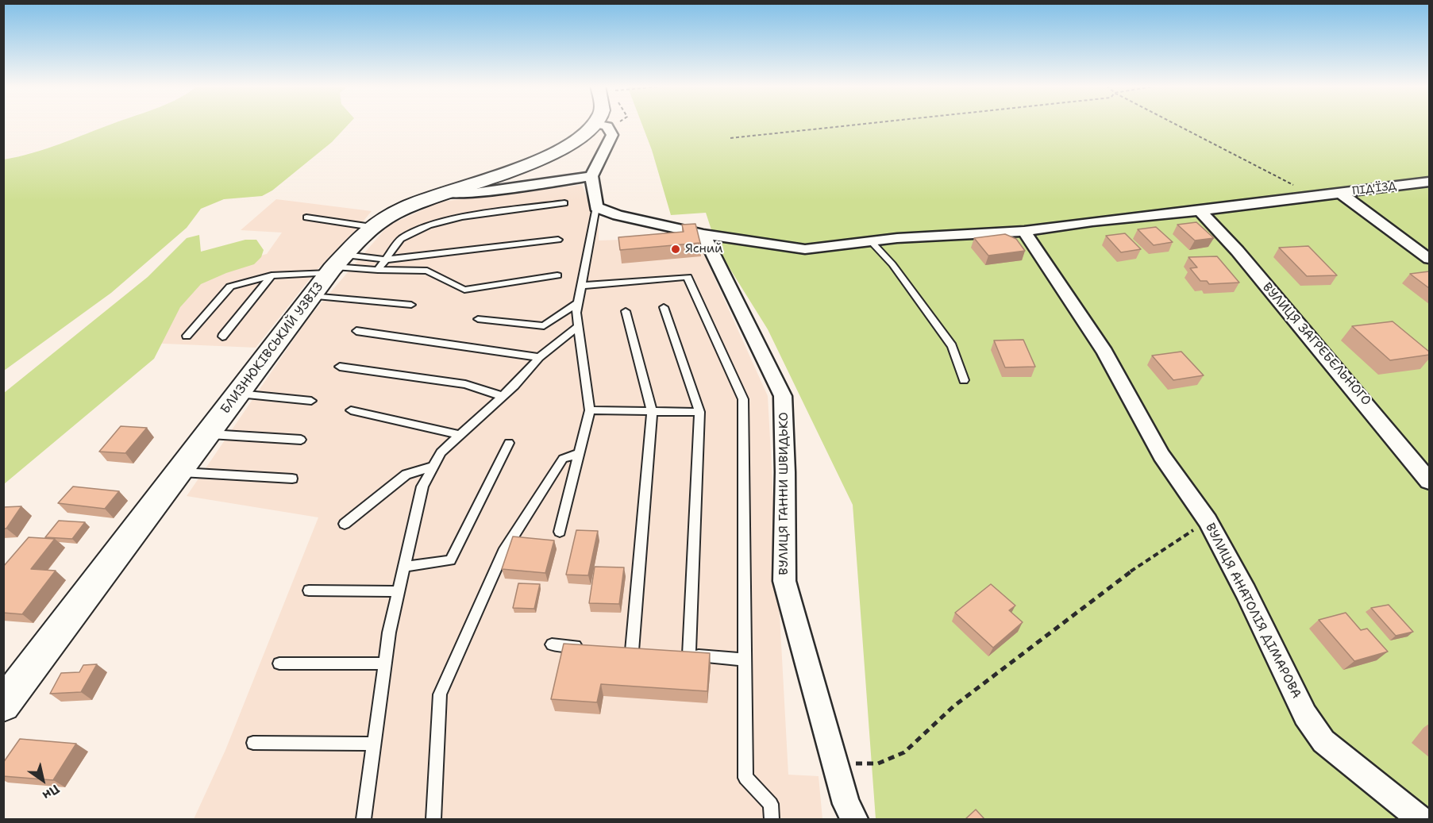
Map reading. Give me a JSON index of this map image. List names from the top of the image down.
{
  "streets": {
    "street": [
      "ПІД'ЇЗД",
      "ВУЛИЦЯ ЗАГРЕБЕЛЬНОГО",
      "БЛИЗНЮКІВСЬКИЙ УЗВІЗ",
      "ВУЛИЦЯ ГАННИ ШВИДЬКО",
      "ВУЛИЦЯ АНАТОЛІЯ ДІМАРОВА"
    ]
  },
  "crossings": [
    ["ПІД'ЇЗД", "ВУЛИЦЯ ЗАГРЕБЕЛЬНОГО"],
    ["ПІД'ЇЗД", "ВУЛИЦЯ ГАННИ ШВИДЬКО"],
    ["ПІД'ЇЗД", "ВУЛИЦЯ АНАТОЛІЯ ДІМАРОВА"]
  ],
  "places": ["Ясний"],
  "north": "bottom right"
}
